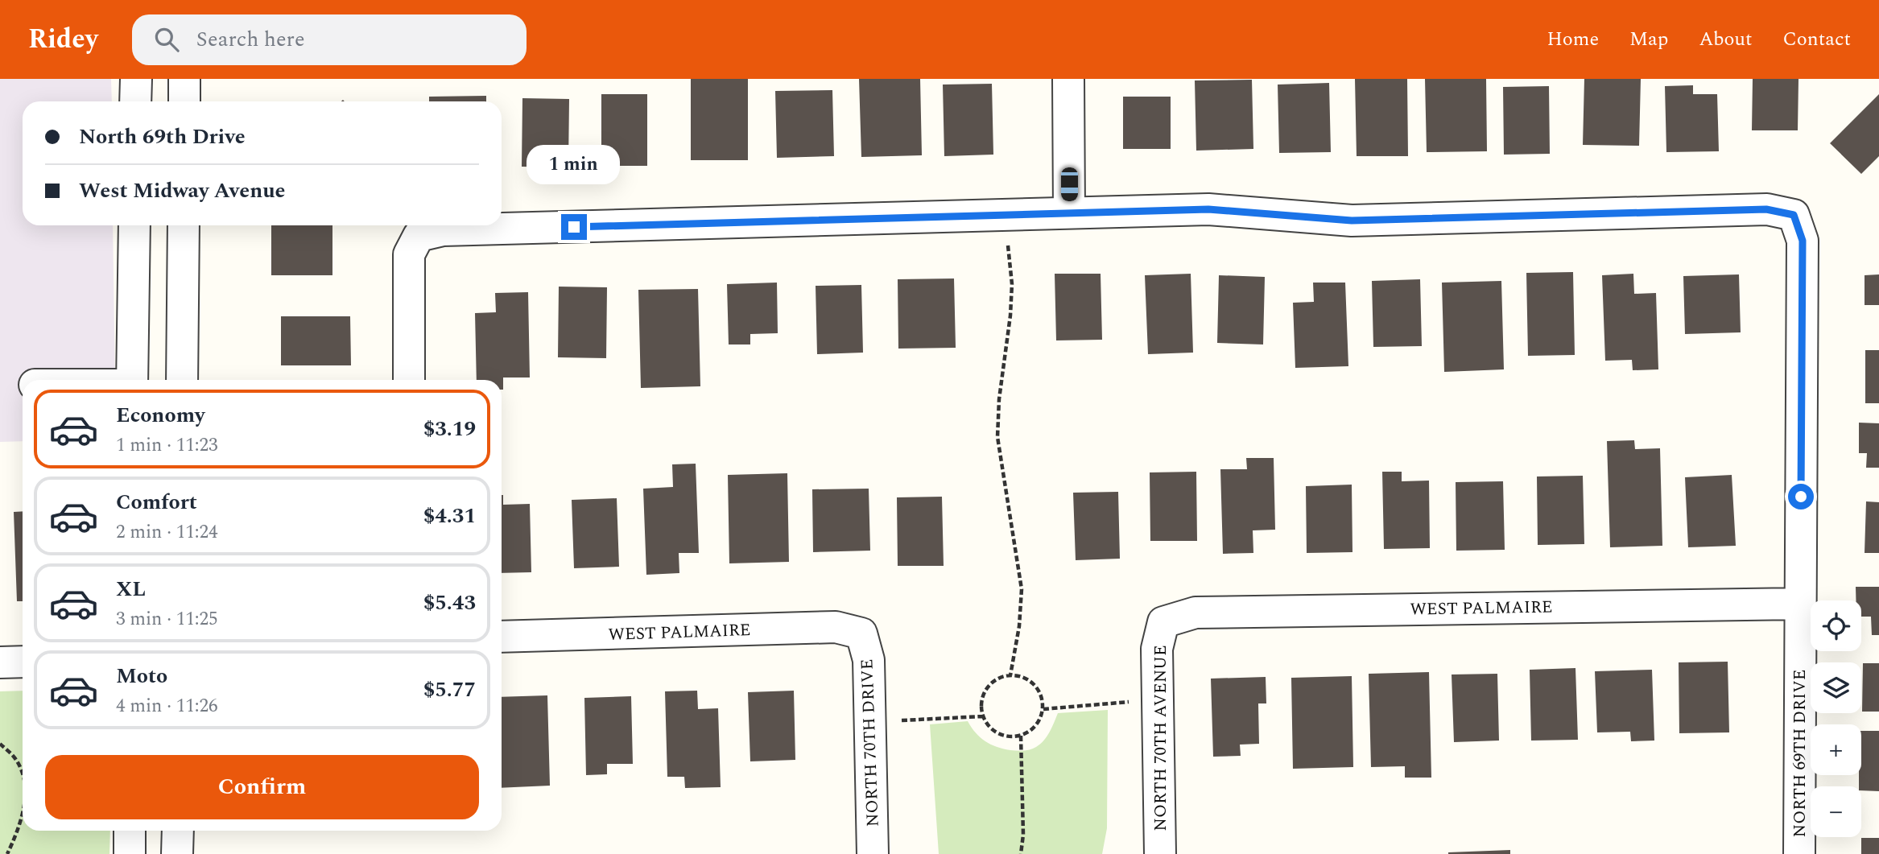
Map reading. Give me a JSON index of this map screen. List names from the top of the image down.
{
  "streets": {
    "street": [
      "WEST PALMAIRE",
      "NORTH 70TH AVENUE",
      "NORTH 70TH DRIVE",
      "NORTH 69TH DRIVE"
    ]
  },
  "crossings": [
    ["WEST PALMAIRE", "NORTH 70TH AVENUE"],
    ["WEST PALMAIRE", "NORTH 70TH DRIVE"],
    ["WEST PALMAIRE", "NORTH 69TH DRIVE"]
  ],
  "page": {
    "header": "Ridey",
    "search": "Search here",
    "nav": [
      "Home",
      "Map",
      "About",
      "Contact"
    ],
    "banner": ["North 69th Drive", "West Midway Avenue"],
    "bubble": "1 min",
    "list": [
      {
        "name": "Economy",
        "note": "1 min · 11:23",
        "value": "$3.19"
      },
      {
        "name": "Comfort",
        "note": "2 min · 11:24",
        "value": "$4.31"
      },
      {
        "name": "XL",
        "note": "3 min · 11:25",
        "value": "$5.43"
      },
      {
        "name": "Moto",
        "note": "4 min · 11:26",
        "value": "$5.77"
      }
    ],
    "map_buttons": ["+", "−"],
    "buttons": "Confirm"
  }
}
